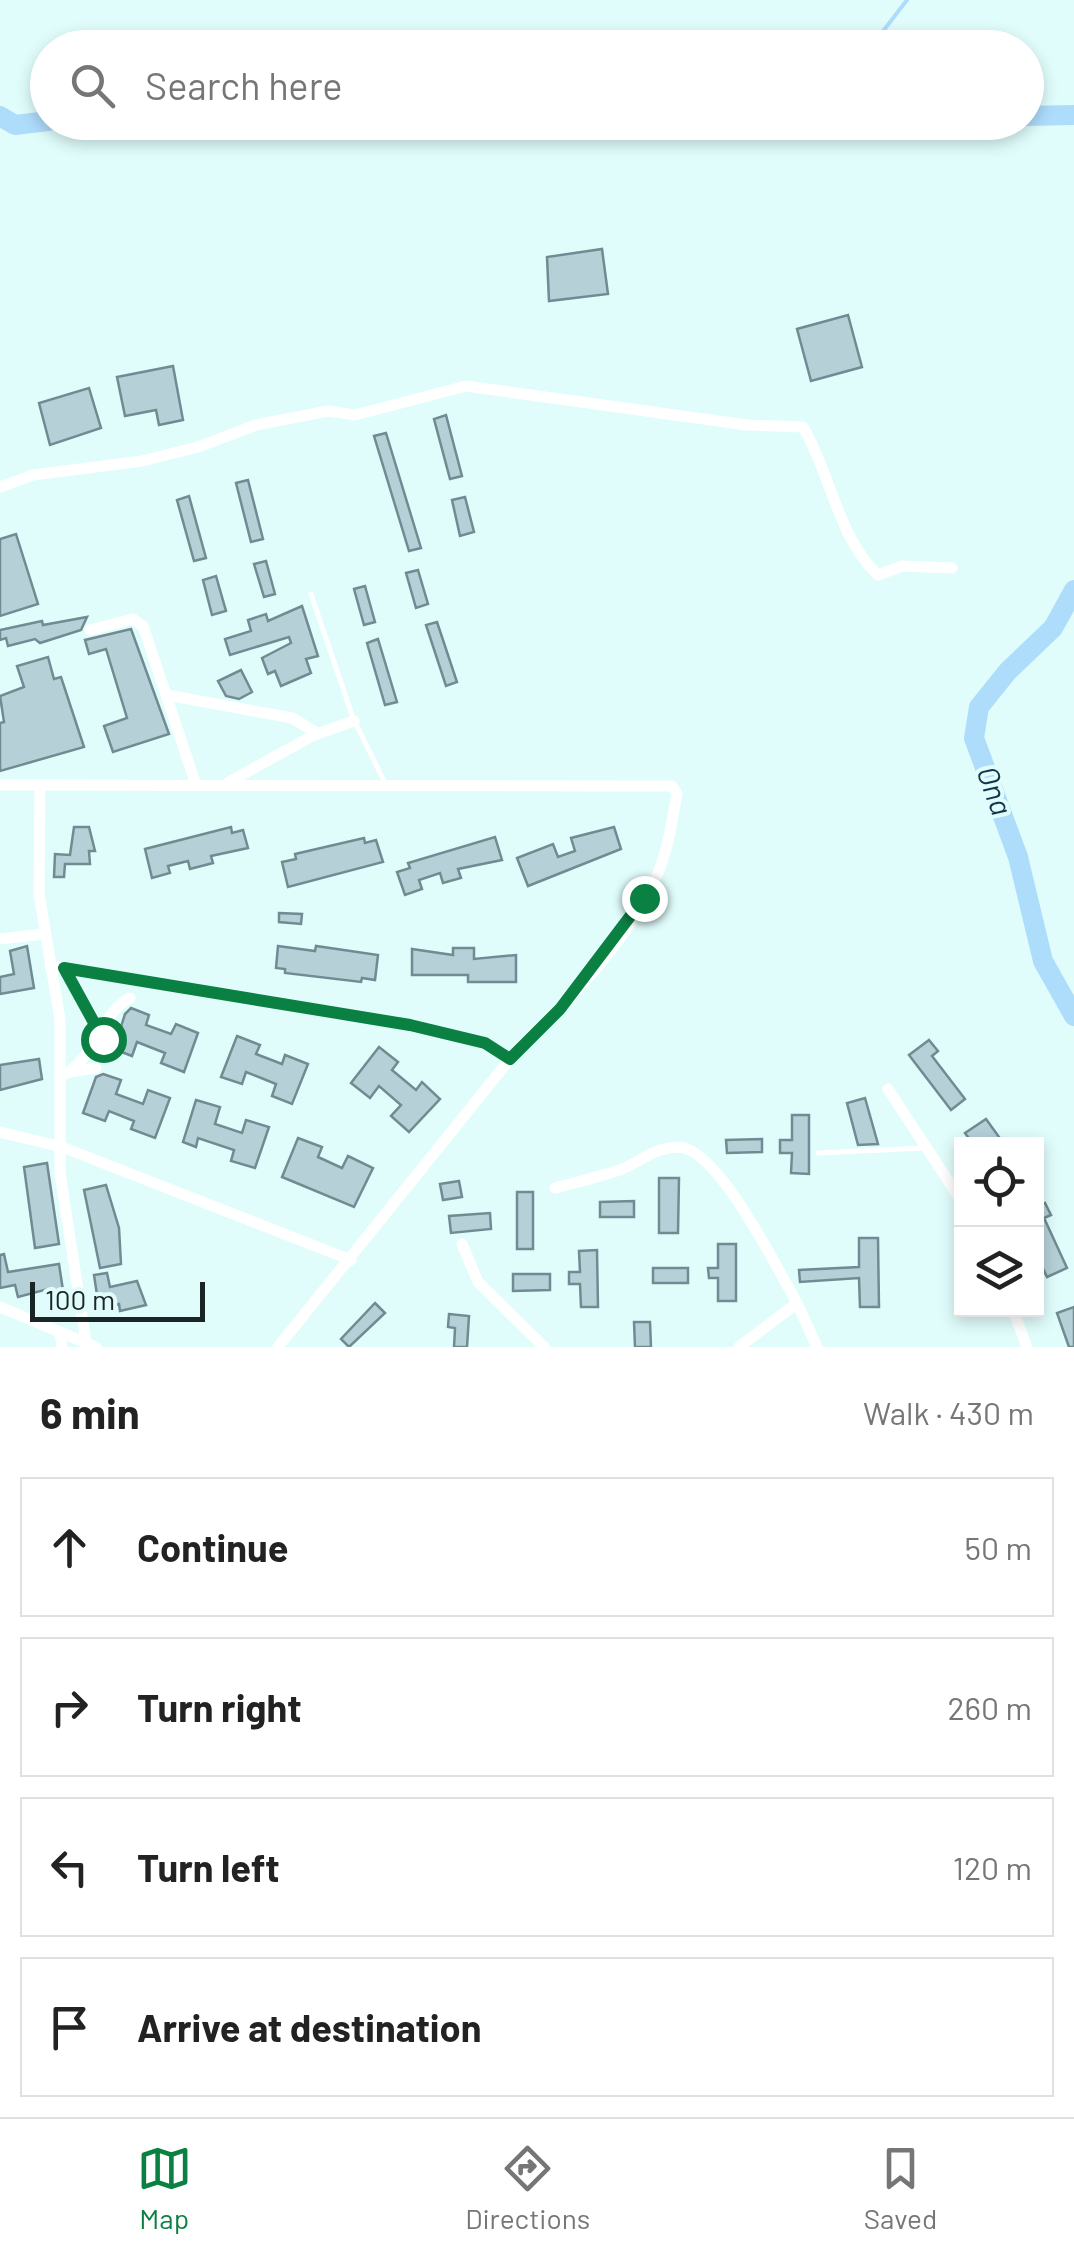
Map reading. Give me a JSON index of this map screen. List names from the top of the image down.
{
  "water": ["Ona"],
  "scale_bar": "100 m",
  "page": {
    "search": "Search here",
    "scale": "100 m",
    "heading": ["6 min", "Walk · 430 m"],
    "list": [
      ["Continue", "50 m"],
      ["Turn right", "260 m"],
      ["Turn left", "120 m"],
      "Arrive at destination"
    ],
    "nav": ["Map", "Directions", "Saved"]
  }
}
